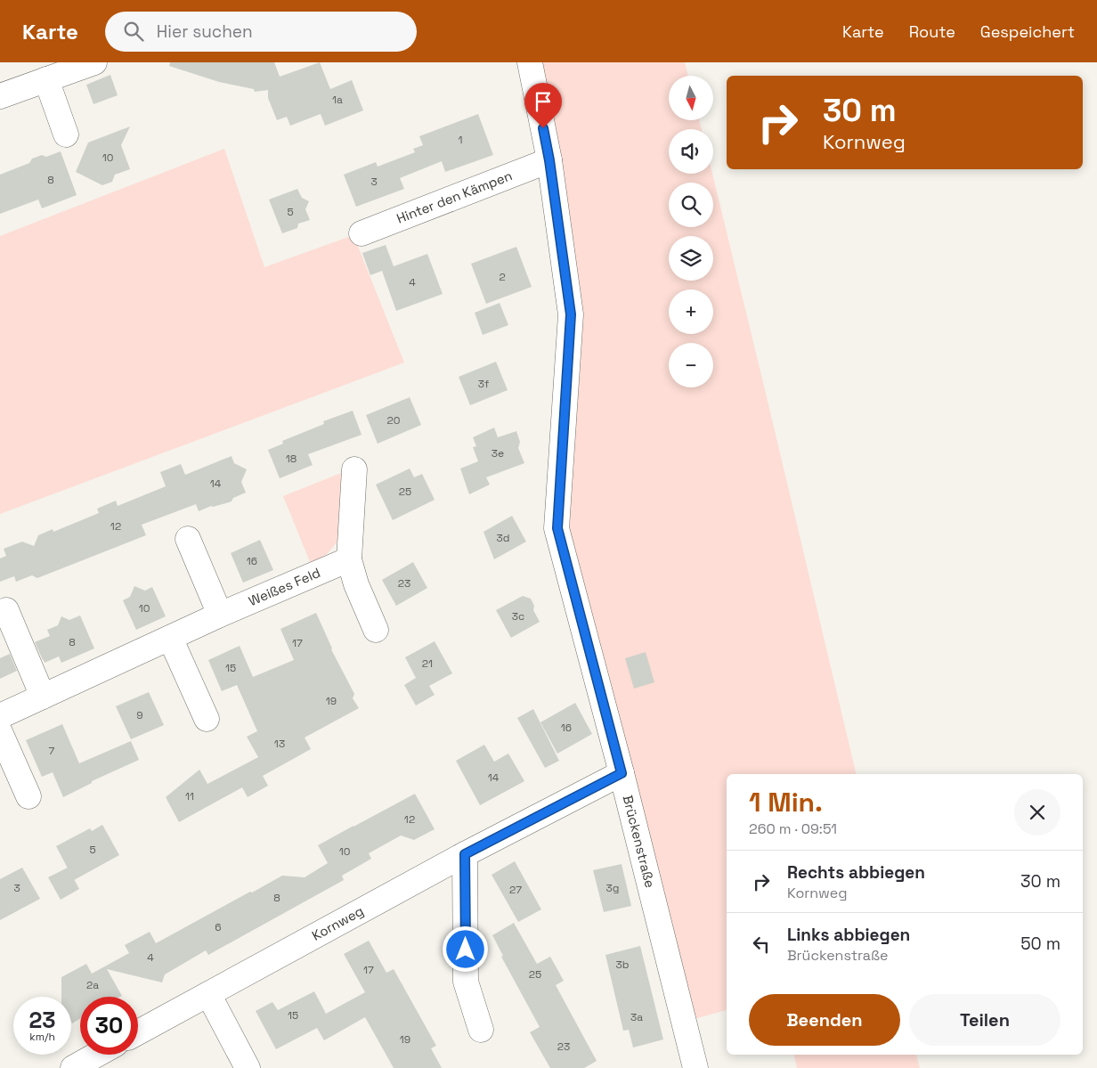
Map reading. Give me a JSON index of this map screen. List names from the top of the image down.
{
  "streets": {
    "street": [
      "Hinter den Kämpen",
      "Weißes Feld",
      "Brückenstraße",
      "Kornweg"
    ]
  },
  "crossings": [
    ["Hinter den Kämpen", "Brückenstraße"],
    ["Brückenstraße", "Kornweg"]
  ],
  "house_numbers": [
    "1a",
    "1",
    "10",
    "8",
    "3",
    "5",
    "2",
    "4",
    "3f",
    "20",
    "3e",
    "18",
    "14",
    "25",
    "12",
    "3d",
    "16",
    "23",
    "10",
    "3c",
    "8",
    "17",
    "21",
    "15",
    "19",
    "9",
    "16",
    "13",
    "7",
    "14",
    "11",
    "12",
    "5",
    "10",
    "3",
    "3g",
    "27",
    "8",
    "6",
    "4",
    "3b",
    "17",
    "25",
    "2a",
    "15",
    "3a",
    "19",
    "23"
  ],
  "north": "bottom",
  "page": {
    "header": "Karte",
    "search": "Hier suchen",
    "nav": ["Karte", "Route", "Gespeichert"],
    "map_buttons": ["+", "−"],
    "turn": ["30 m", "Kornweg"],
    "heading": ["1 Min.", "260 m · 09:51"],
    "list": [
      {
        "name": "Rechts abbiegen",
        "note": "Kornweg",
        "value": "30 m"
      },
      {
        "name": "Links abbiegen",
        "note": "Brückenstraße",
        "value": "50 m"
      }
    ],
    "buttons": ["Beenden", "Teilen"],
    "speed": "23 km/h",
    "limit": "30"
  }
}
